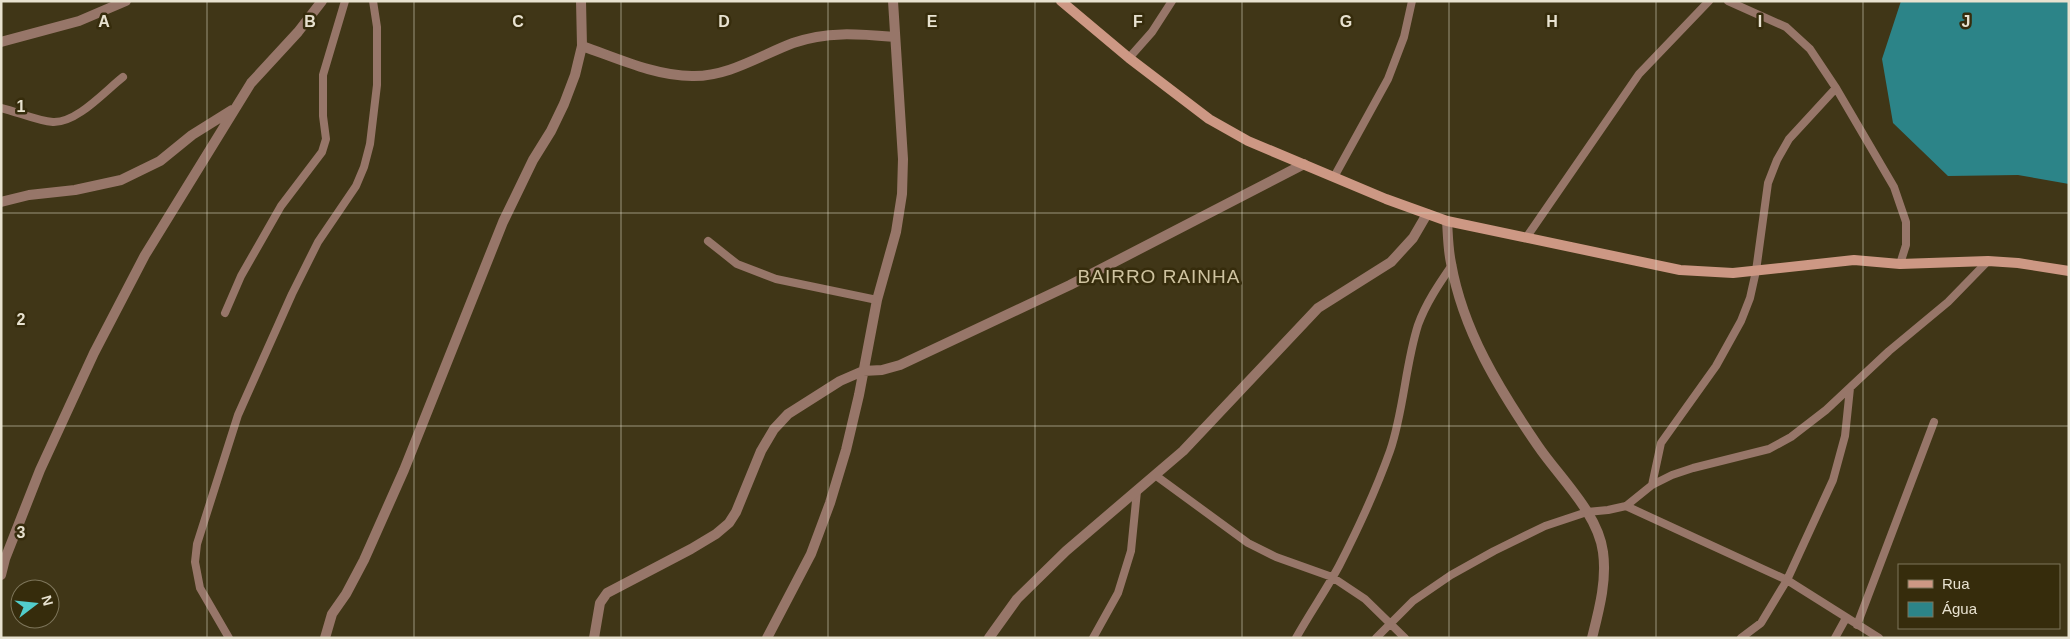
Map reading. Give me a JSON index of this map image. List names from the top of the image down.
{
  "districts": ["BAIRRO RAINHA"],
  "legend": ["Rua", "Água"],
  "north": "right",
  "grid": {
    "columns": [
      "A",
      "B",
      "C",
      "D",
      "E",
      "F",
      "G",
      "H",
      "I",
      "J"
    ],
    "rows": ["1", "2", "3"]
  }
}
